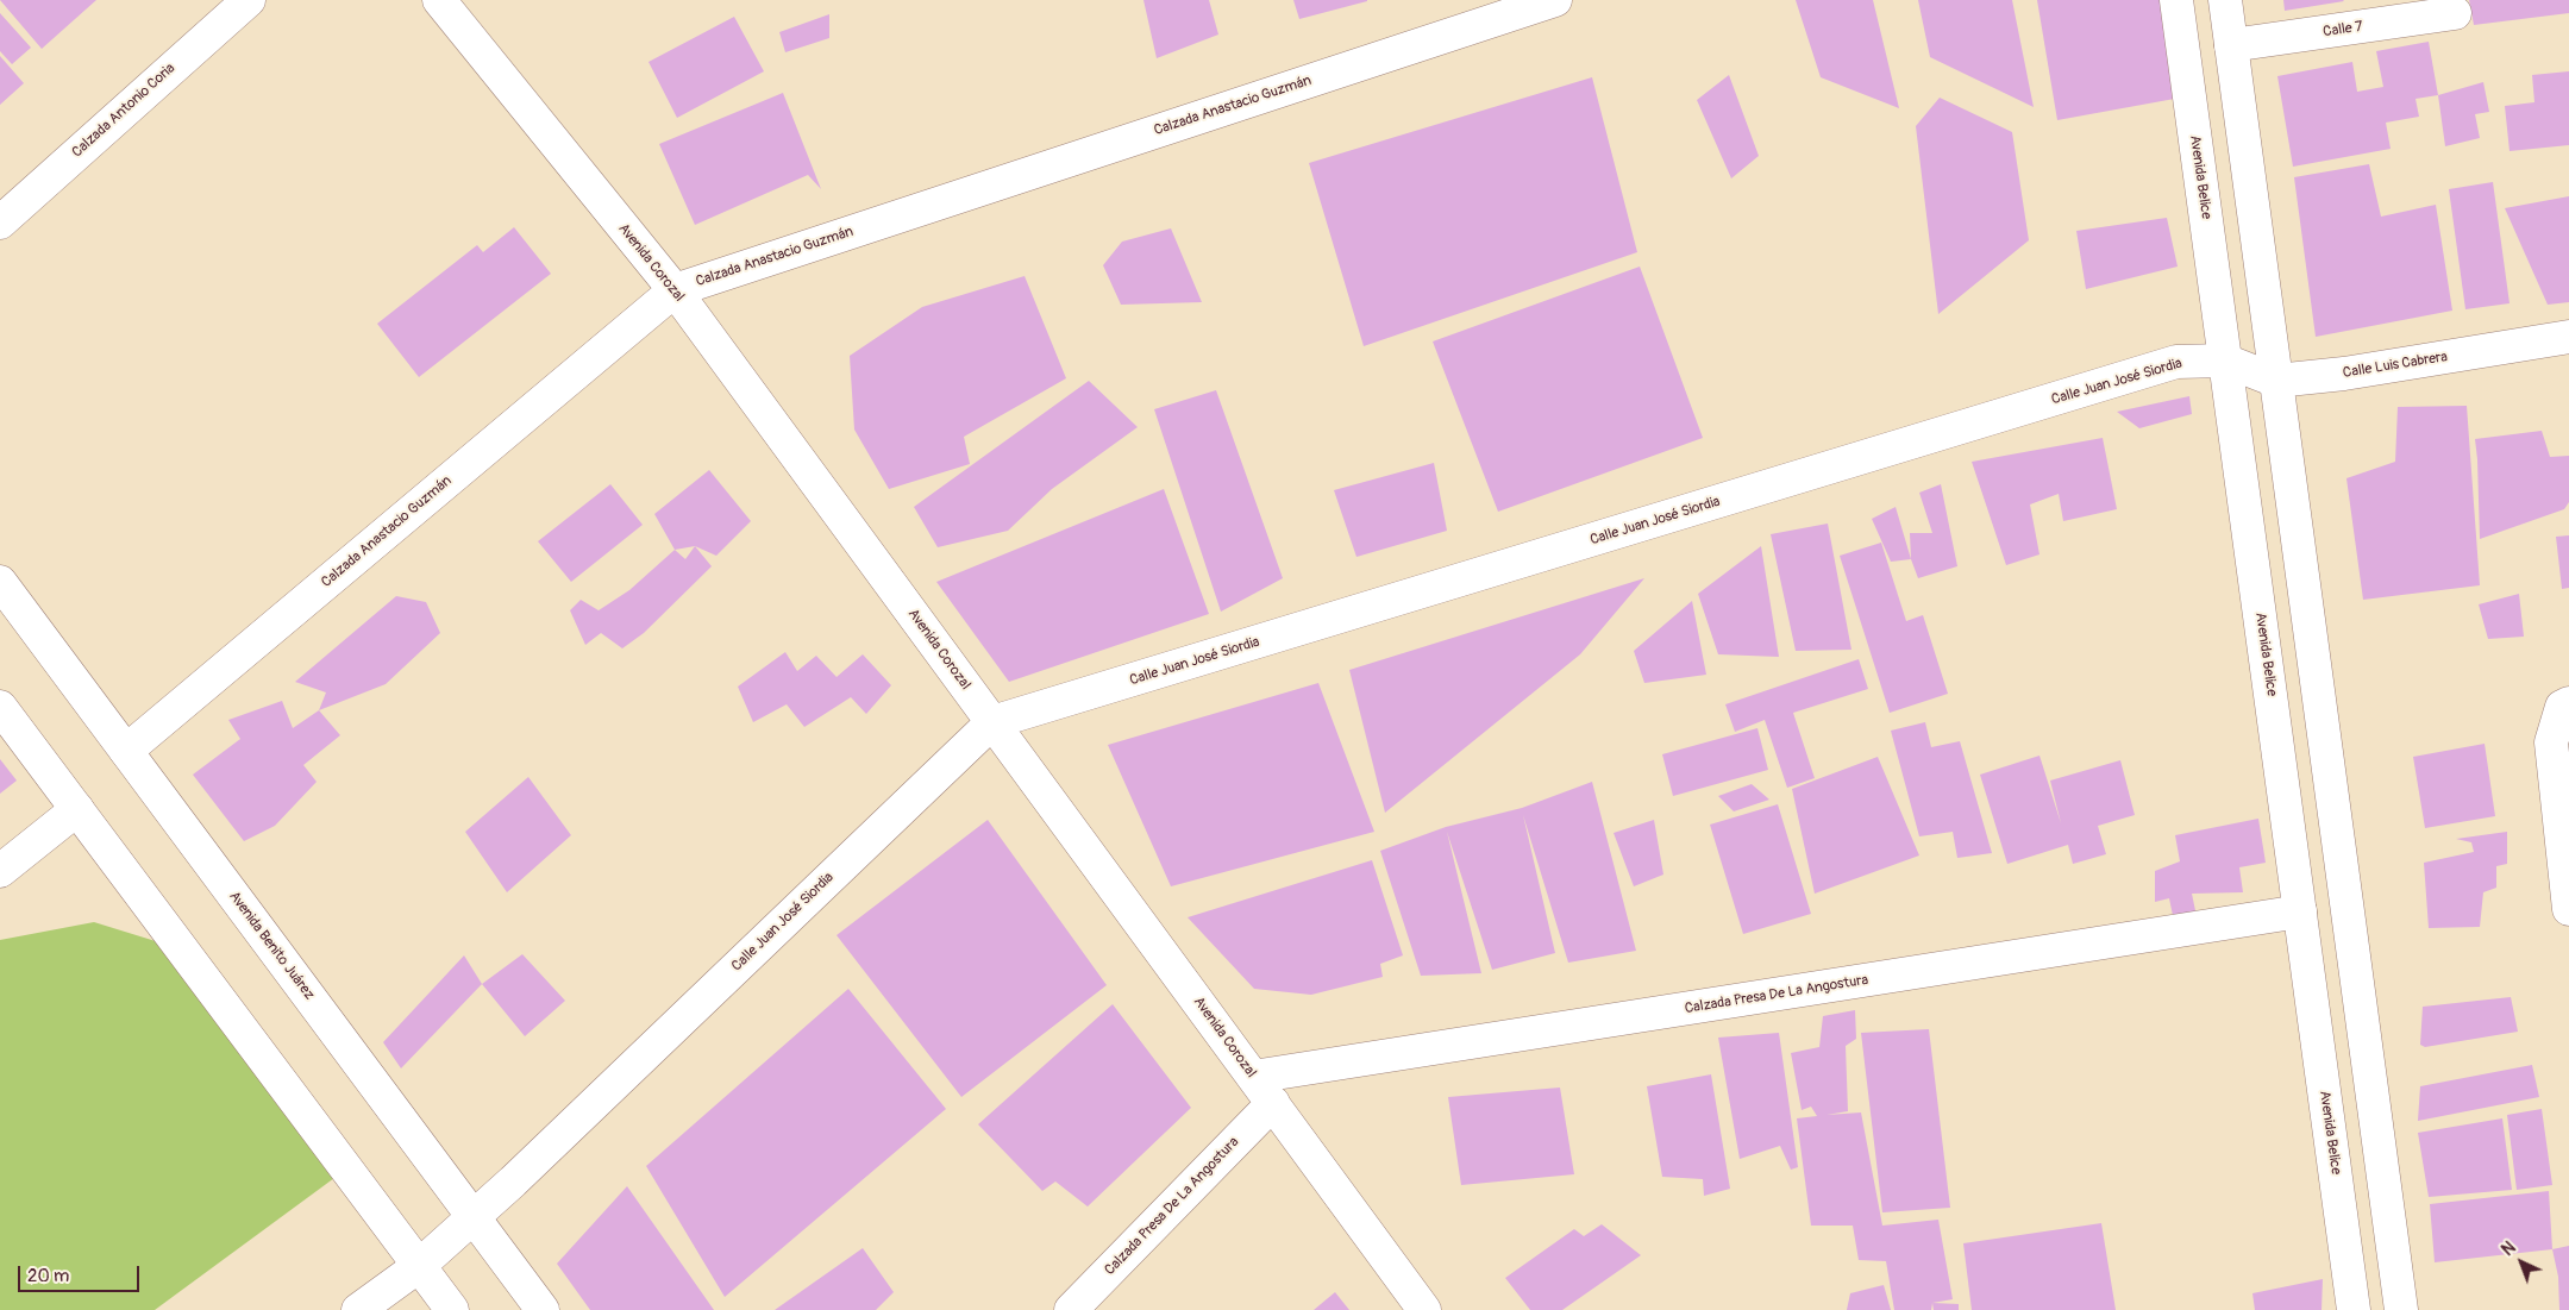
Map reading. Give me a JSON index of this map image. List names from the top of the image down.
{
  "streets": {
    "street": [
      "Calle 7",
      "Calzada Anastacio Guzmán",
      "Calzada Antonio Coria",
      "Avenida Belice",
      "Avenida Corozal",
      "Calle Luis Cabrera",
      "Calle Juan José Siordia",
      "Avenida Benito Juárez",
      "Calzada Presa De La Angostura"
    ]
  },
  "crossings": [
    ["Calzada Anastacio Guzmán", "Avenida Corozal"],
    ["Calzada Anastacio Guzmán", "Avenida Benito Juárez"],
    ["Avenida Belice", "Calle Luis Cabrera"],
    ["Avenida Belice", "Calle Juan José Siordia"],
    ["Avenida Belice", "Calzada Presa De La Angostura"],
    ["Avenida Corozal", "Calle Juan José Siordia"],
    ["Avenida Corozal", "Calzada Presa De La Angostura"],
    ["Calle Luis Cabrera", "Calle Juan José Siordia"],
    ["Calle Juan José Siordia", "Avenida Benito Juárez"]
  ],
  "scale_bar": "20 m",
  "north": "top left"
}
